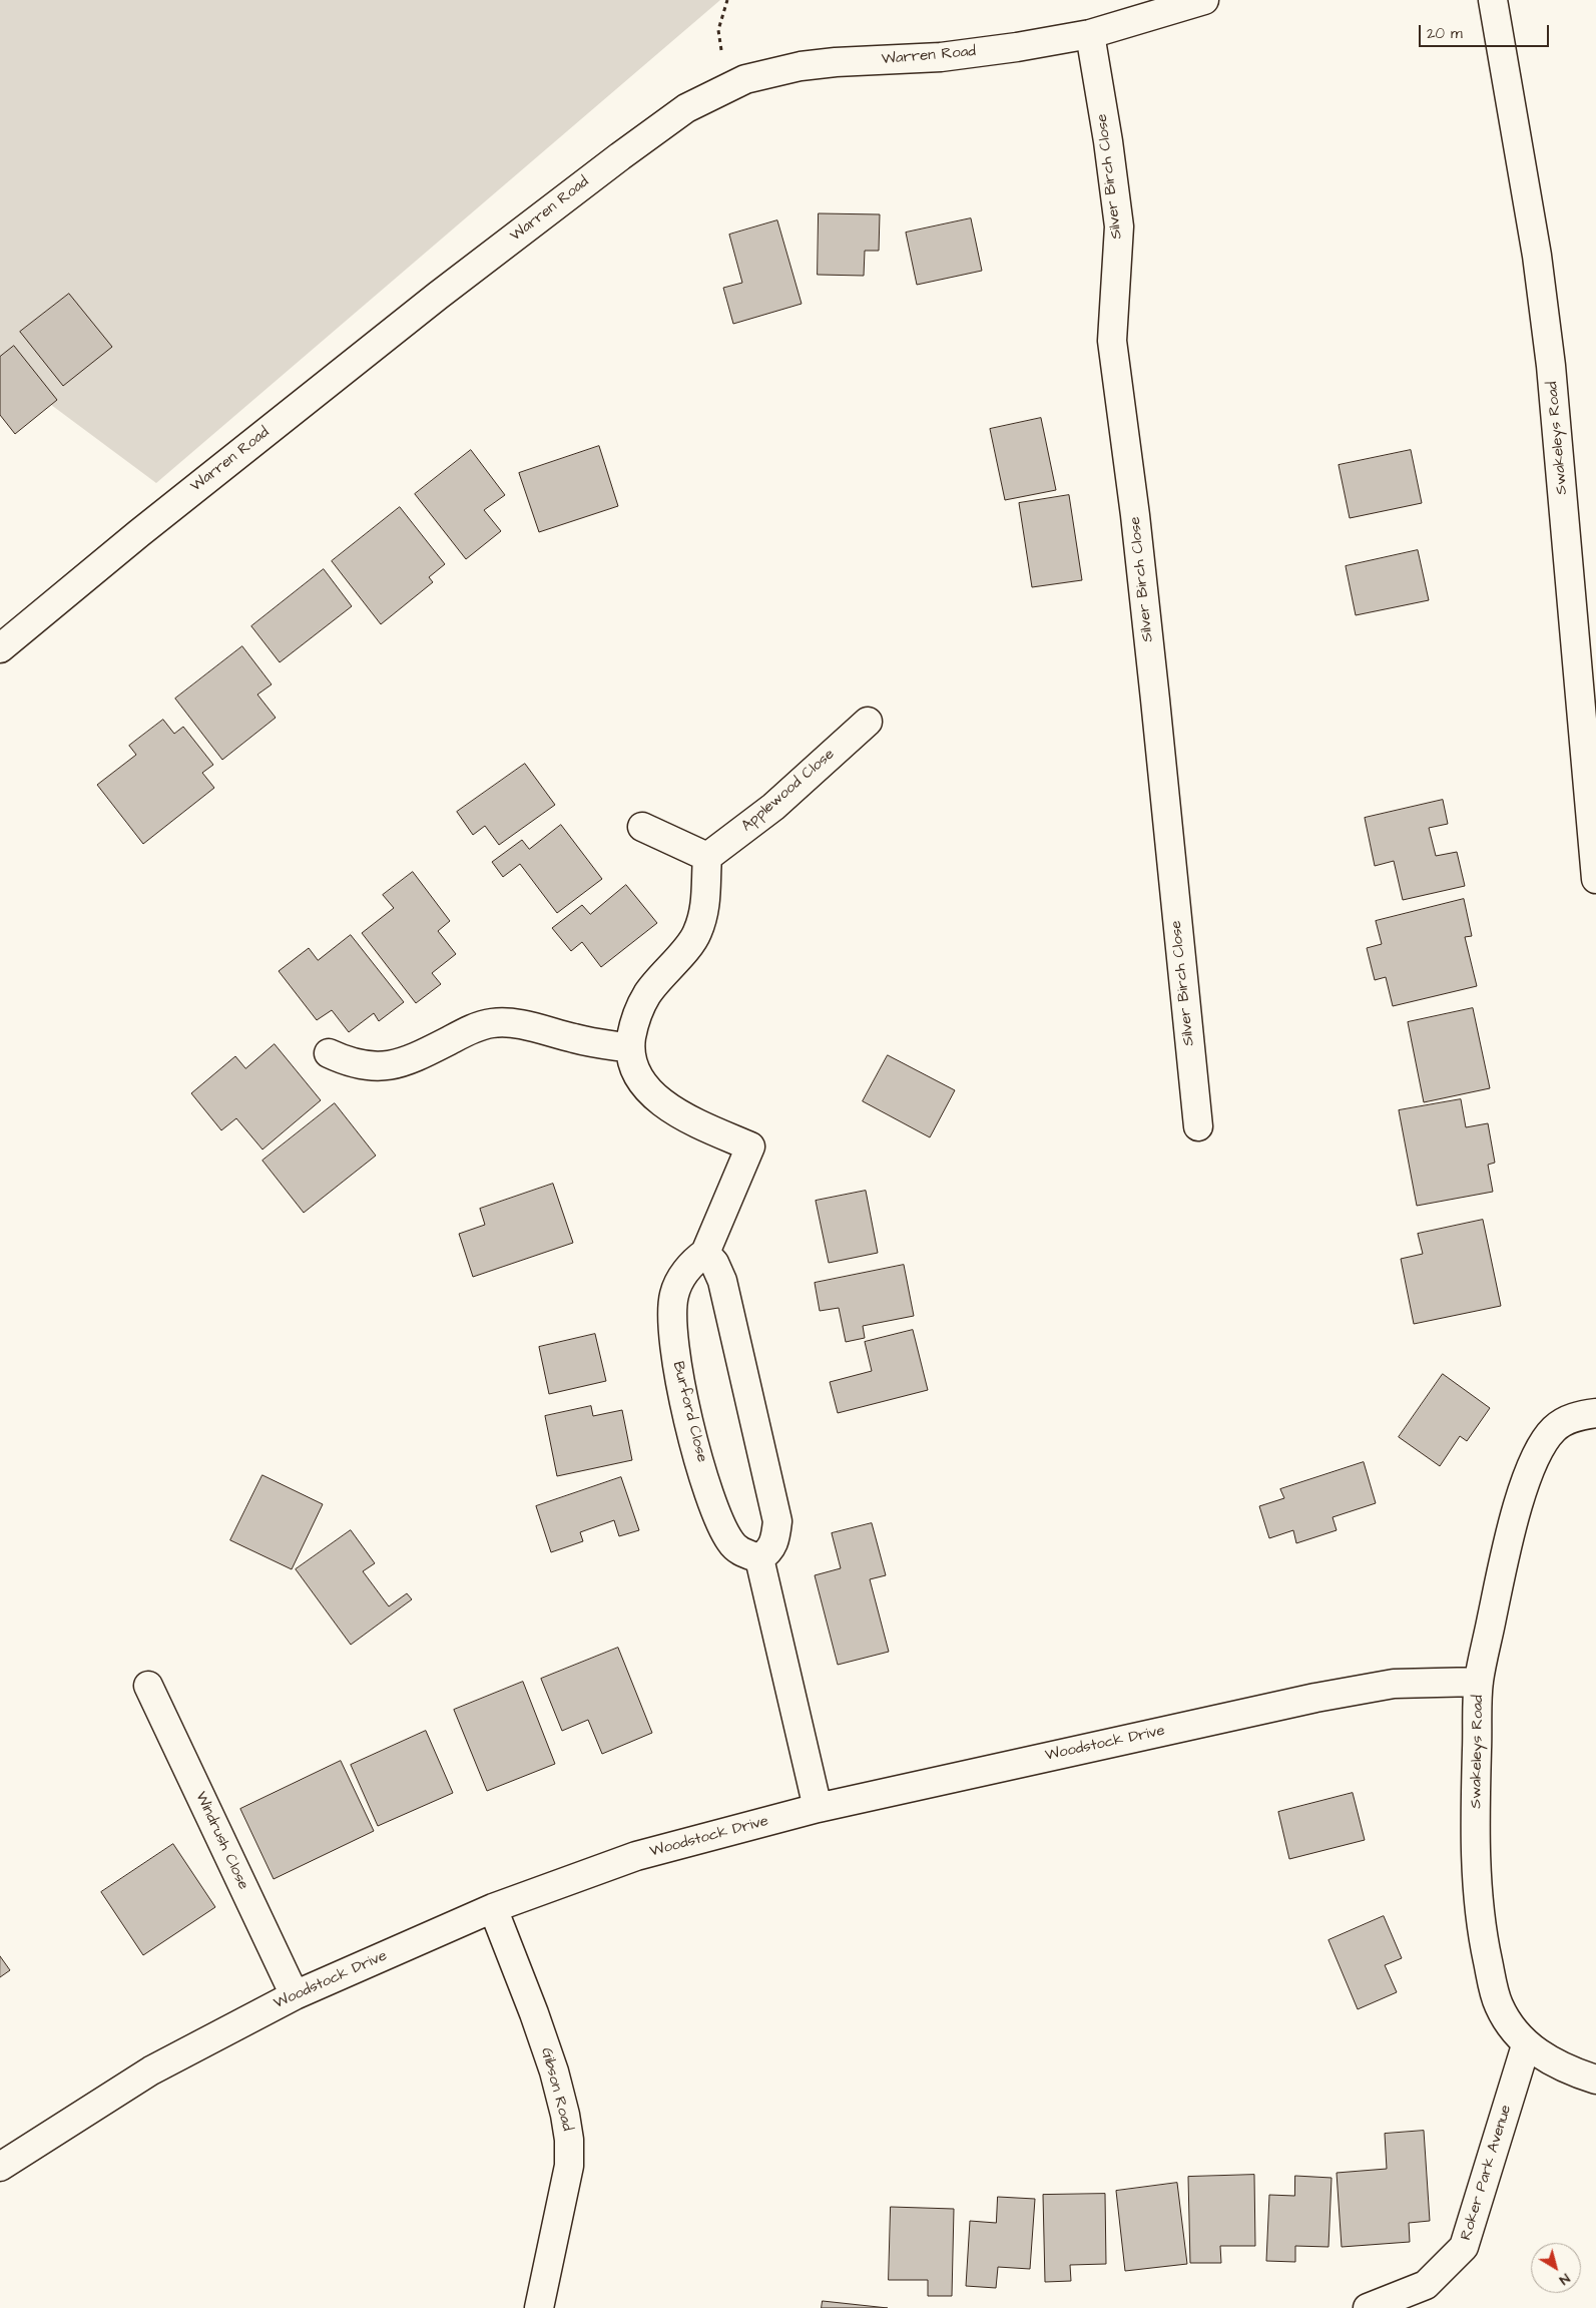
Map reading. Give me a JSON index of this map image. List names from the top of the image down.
{
  "streets": {
    "street": [
      "Warren Road",
      "Silver Birch Close",
      "Swakeleys Road",
      "Applewood Close",
      "Burford Close",
      "Woodstock Drive",
      "Windrush Close",
      "Gibson Road",
      "Roker Park Avenue"
    ]
  },
  "crossings": [
    ["Warren Road", "Silver Birch Close"],
    ["Swakeleys Road", "Woodstock Drive"],
    ["Swakeleys Road", "Roker Park Avenue"],
    ["Woodstock Drive", "Windrush Close"],
    ["Woodstock Drive", "Gibson Road"]
  ],
  "scale_bar": "20 m",
  "north": "bottom right"
}
